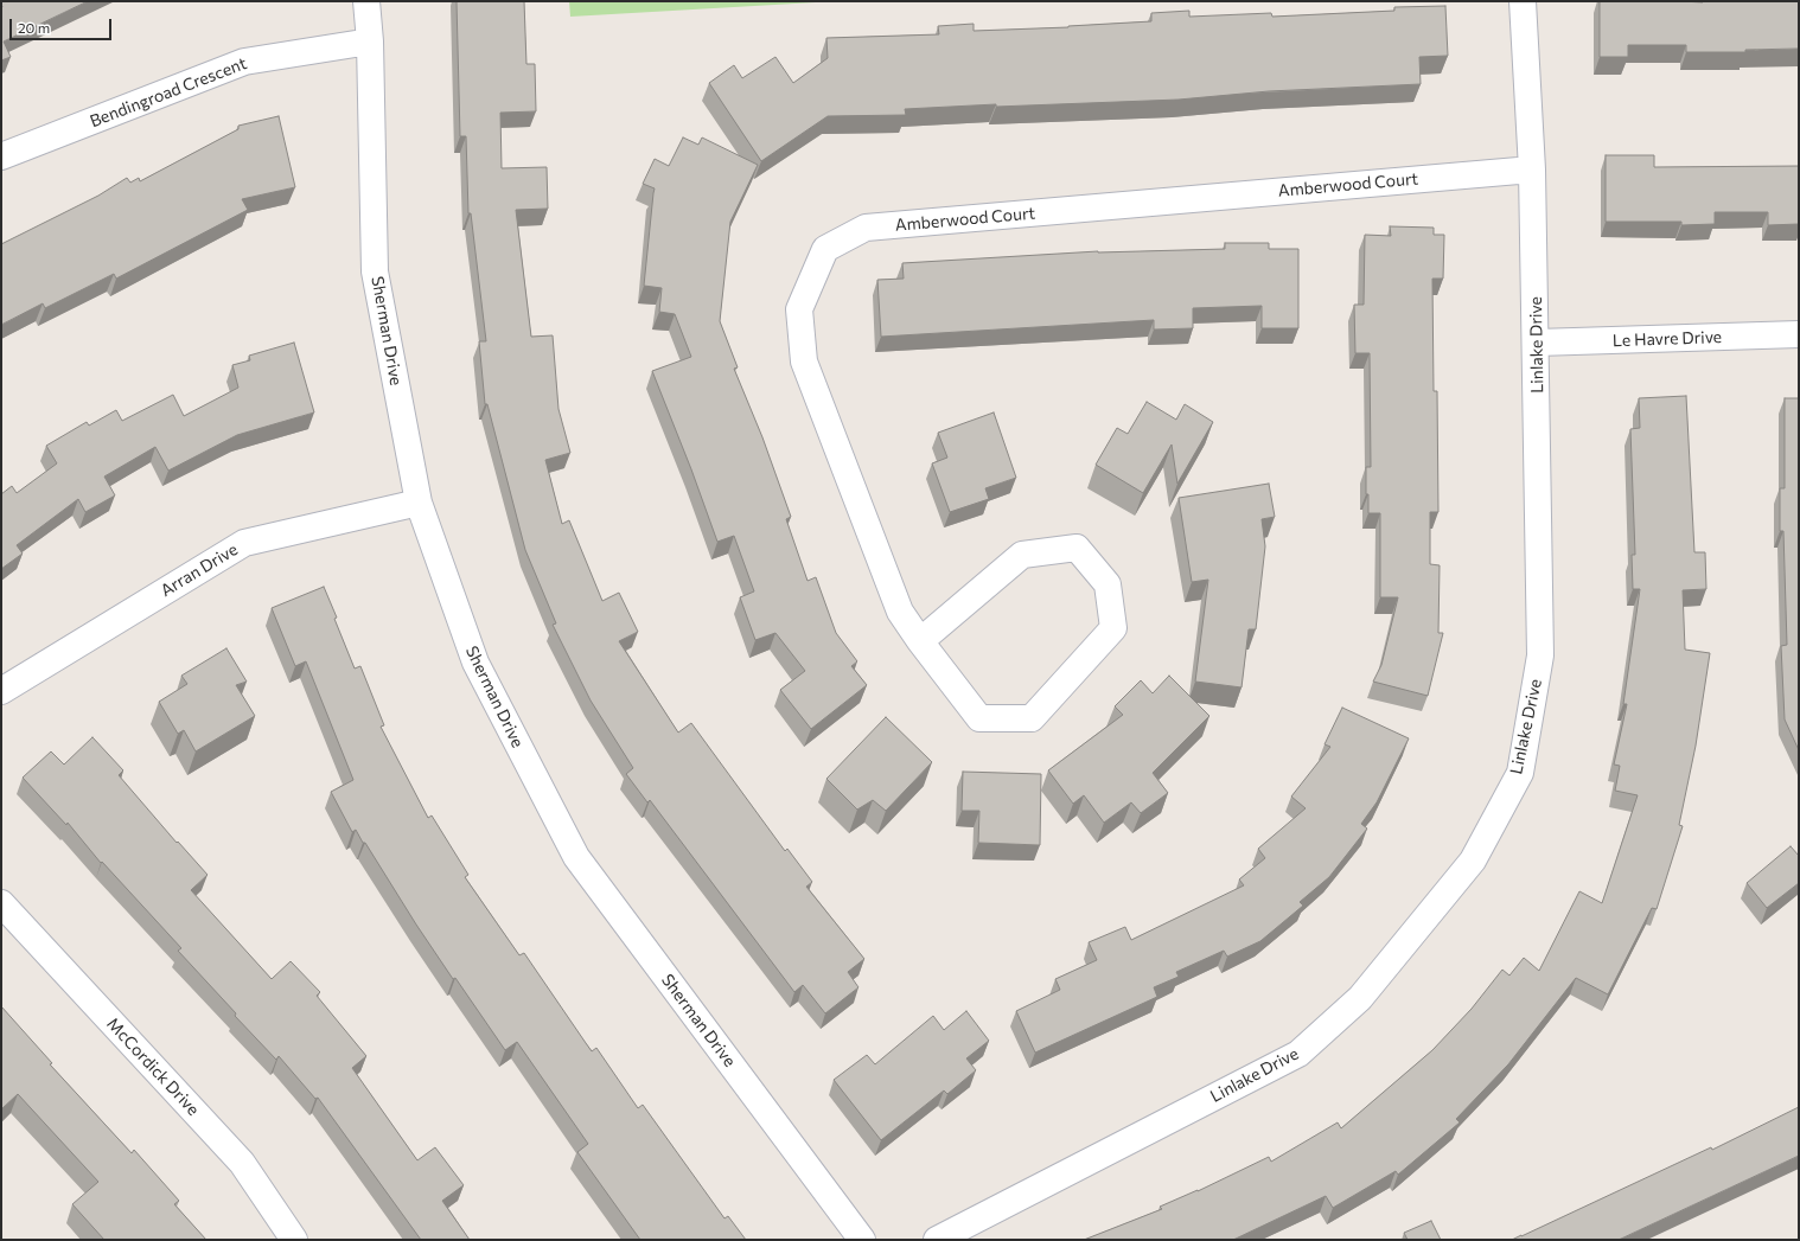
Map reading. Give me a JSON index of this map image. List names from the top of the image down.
{
  "streets": {
    "street": [
      "Bendingroad Crescent",
      "Amberwood Court",
      "Sherman Drive",
      "Le Havre Drive",
      "Linlake Drive",
      "Arran Drive",
      "McCordick Drive"
    ]
  },
  "crossings": [
    ["Bendingroad Crescent", "Sherman Drive"],
    ["Amberwood Court", "Linlake Drive"],
    ["Sherman Drive", "Arran Drive"],
    ["Le Havre Drive", "Linlake Drive"]
  ],
  "scale_bar": "20 m"
}
